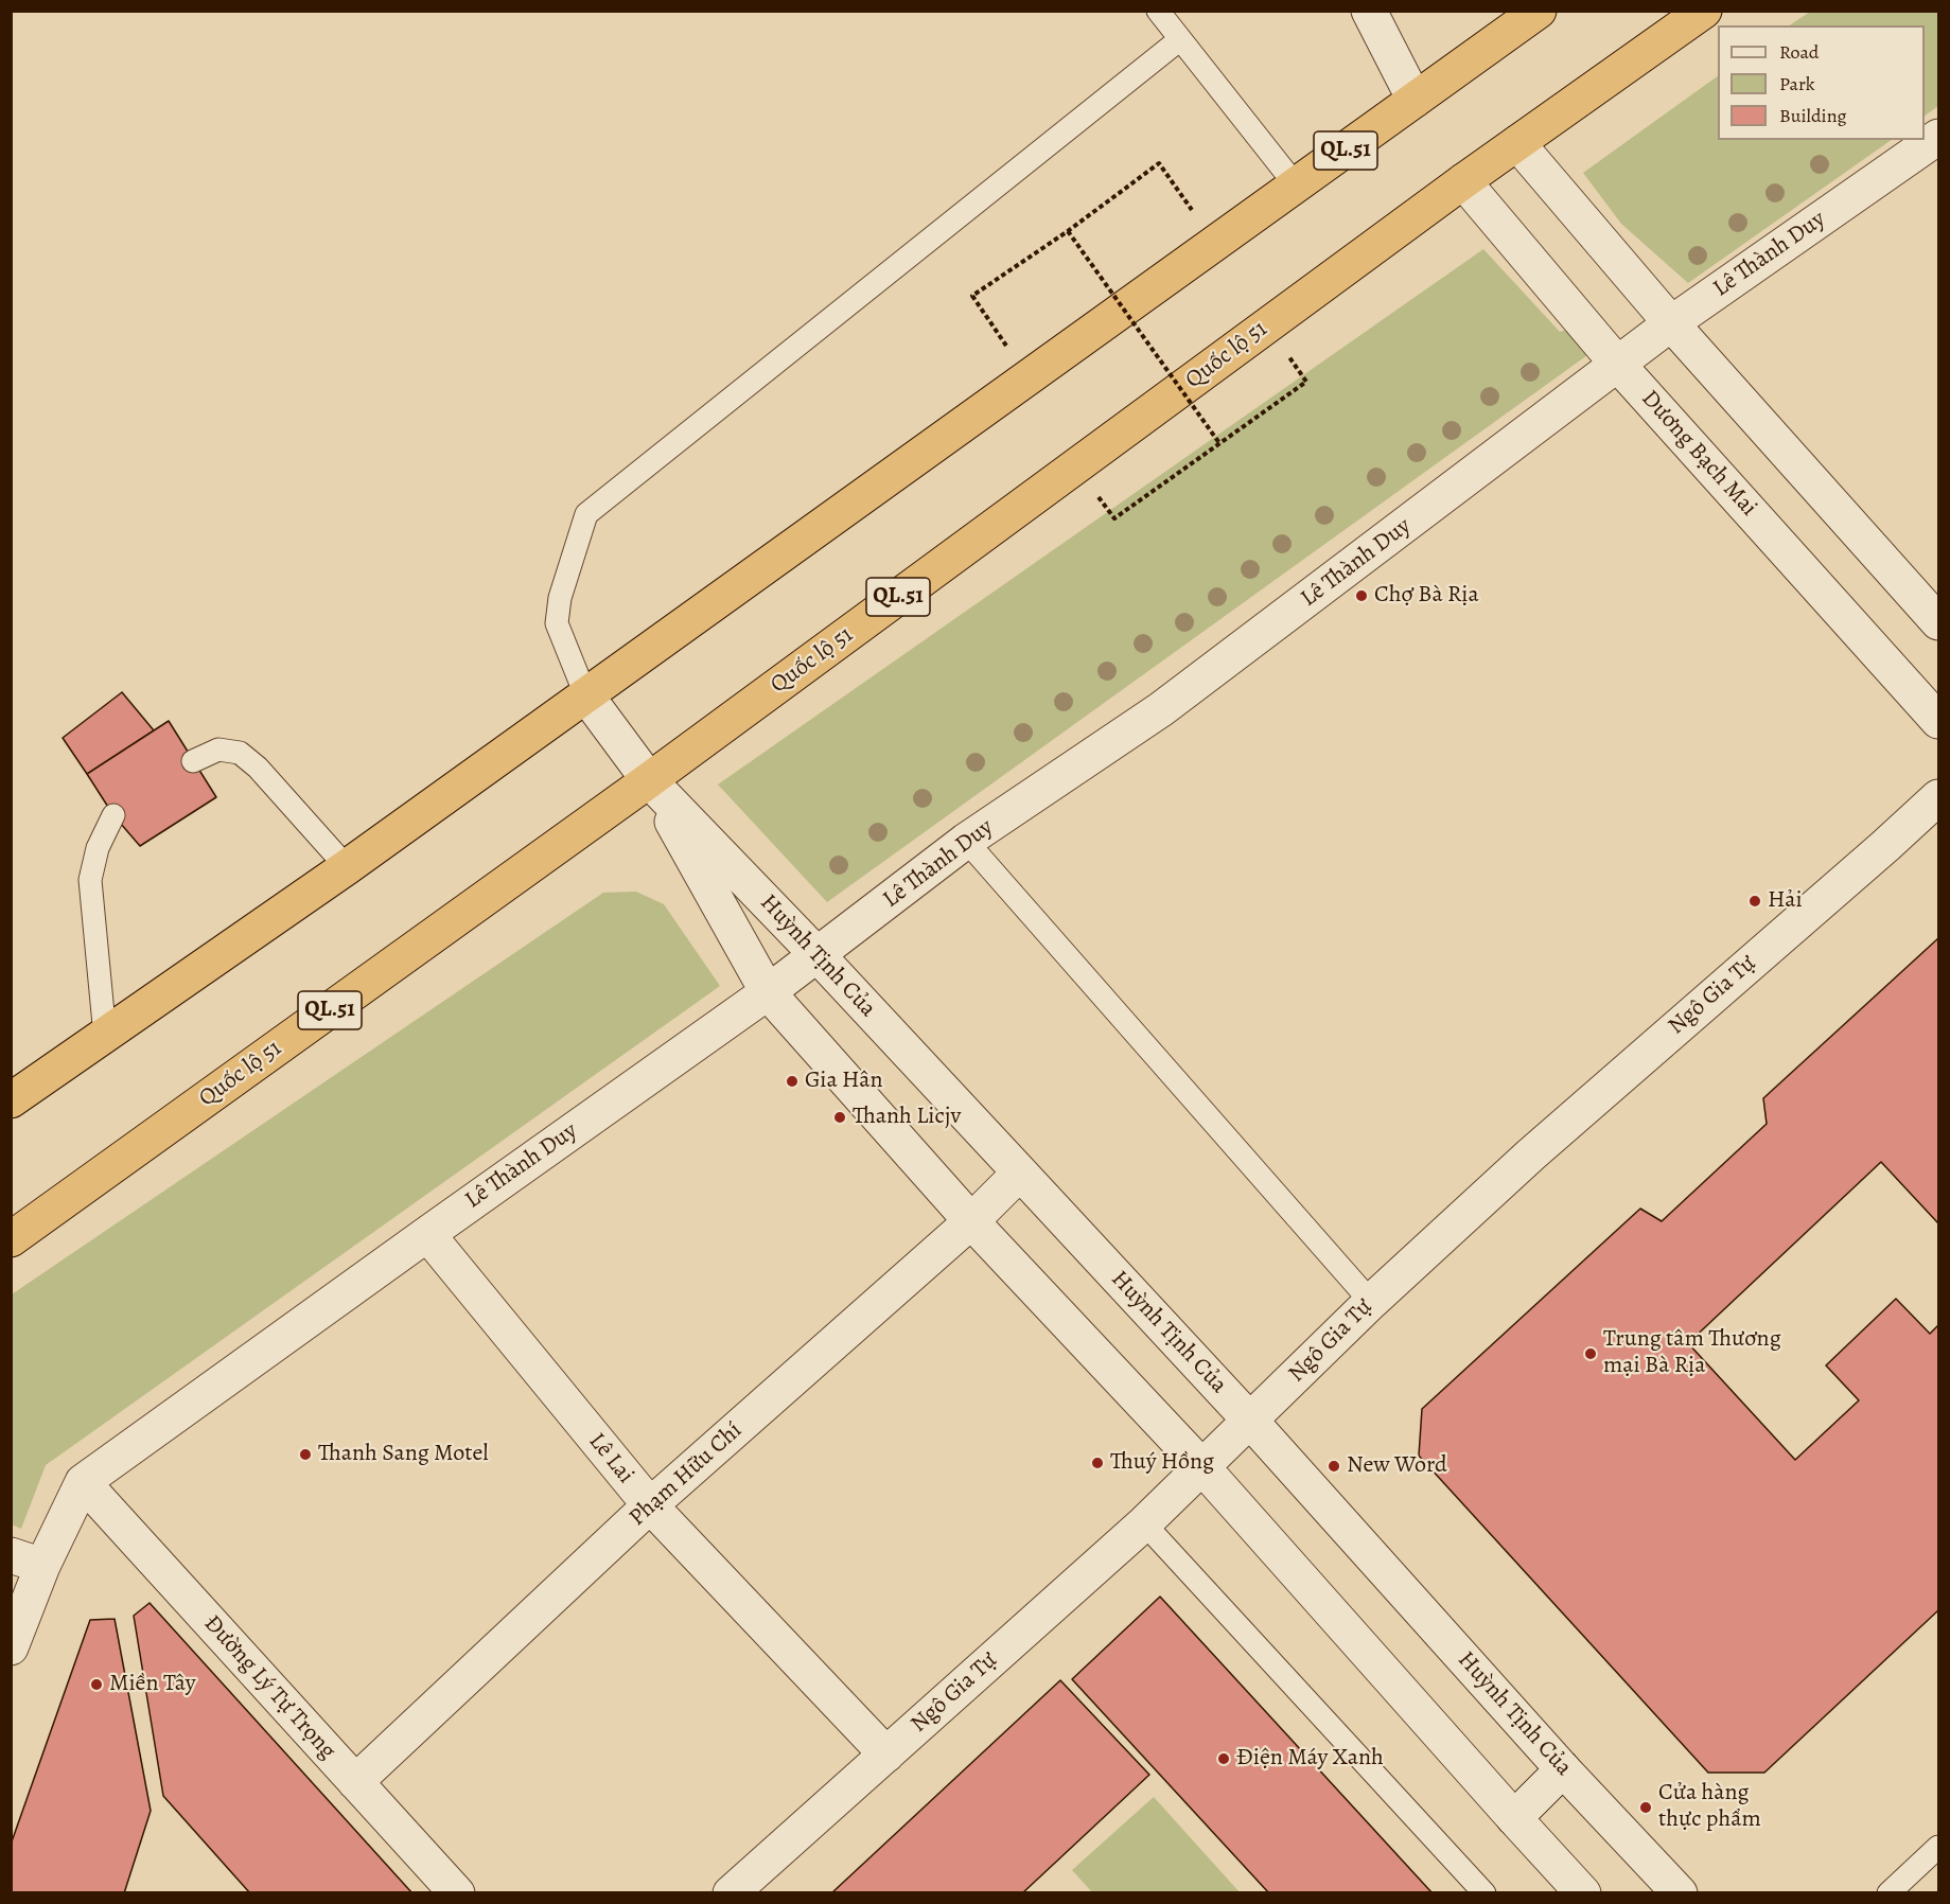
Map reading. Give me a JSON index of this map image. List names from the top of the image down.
{
  "streets": {
    "highway": ["QL.51", "Quốc lộ 51"],
    "street": [
      "Lê Thành Duy",
      "Dương Bạch Mai",
      "Huỳnh Tịnh Của",
      "Ngô Gia Tự",
      "Lê Lai",
      "Phạm Hữu Chí",
      "Đường Lý Tự Trọng"
    ]
  },
  "crossings": [
    ["QL.51", "Huỳnh Tịnh Của"],
    ["Lê Thành Duy", "Dương Bạch Mai"],
    ["Lê Thành Duy", "Huỳnh Tịnh Của"],
    ["Lê Thành Duy", "Lê Lai"],
    ["Lê Thành Duy", "Đường Lý Tự Trọng"],
    ["Quốc lộ 51", "Dương Bạch Mai"],
    ["Quốc lộ 51", "Huỳnh Tịnh Của"],
    ["Huỳnh Tịnh Của", "Ngô Gia Tự"],
    ["Huỳnh Tịnh Của", "Phạm Hữu Chí"],
    ["Ngô Gia Tự", "Lê Lai"],
    ["Lê Lai", "Phạm Hữu Chí"],
    ["Phạm Hữu Chí", "Đường Lý Tự Trọng"]
  ],
  "places": [
    "Chợ Bà Rịa",
    "Hải",
    "Gia Hân",
    "Thanh Licjv",
    "Trung tâm Thương mại Bà Rịa",
    "Thanh Sang Motel",
    "Thuý Hồng",
    "New Word",
    "Miền Tây",
    "Điện Máy Xanh",
    "Cửa hàng thực phẩm"
  ],
  "legend": ["Road", "Park", "Building"]
}
